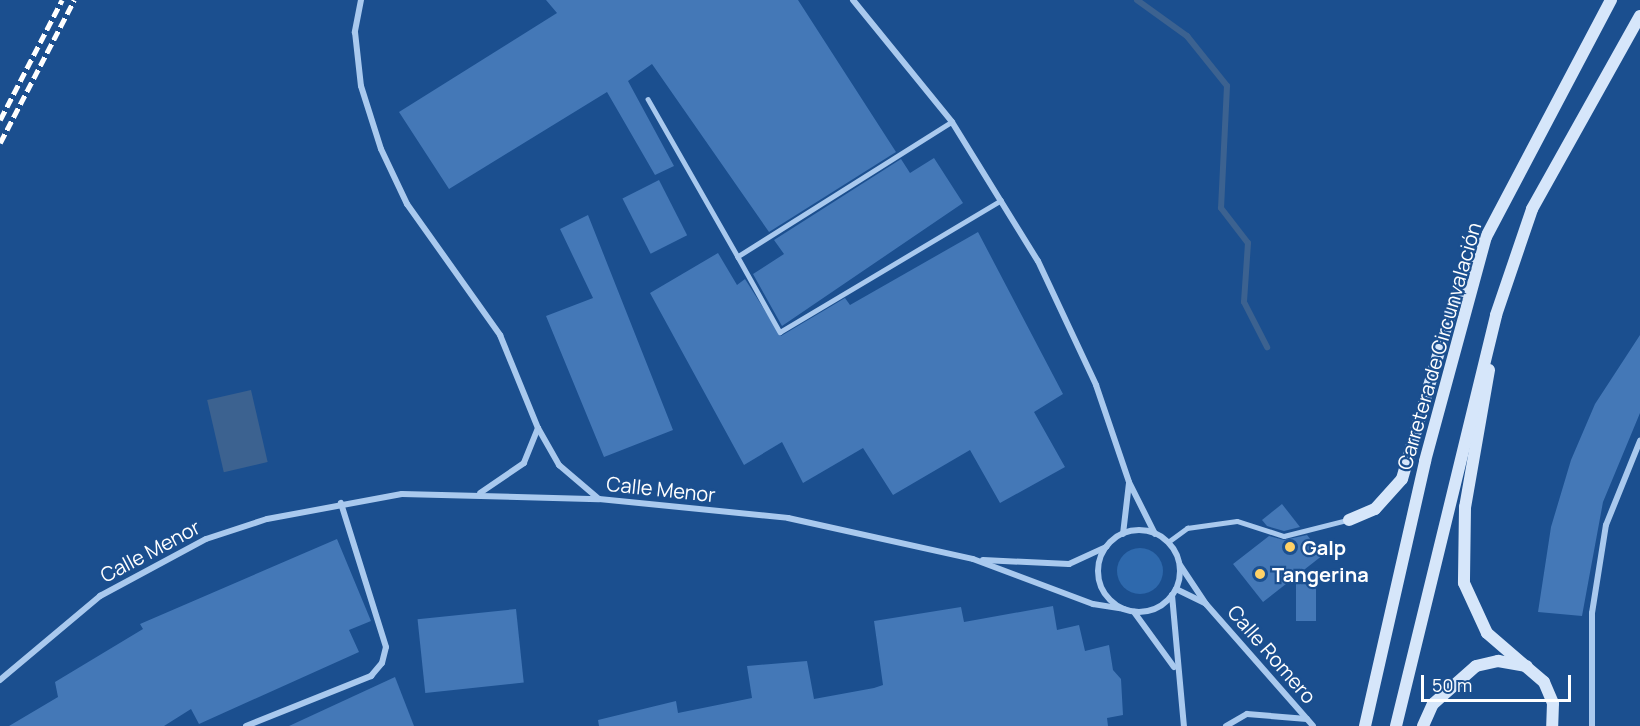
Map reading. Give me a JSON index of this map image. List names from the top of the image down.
{
  "streets": {
    "main road": ["Carretera de Circunvalación"],
    "street": ["Calle Menor", "Calle Romero"]
  },
  "crossings": [
    ["Calle Menor", "Calle Romero"]
  ],
  "places": ["Galp", "Tangerina"],
  "scale_bar": "50 m"
}
